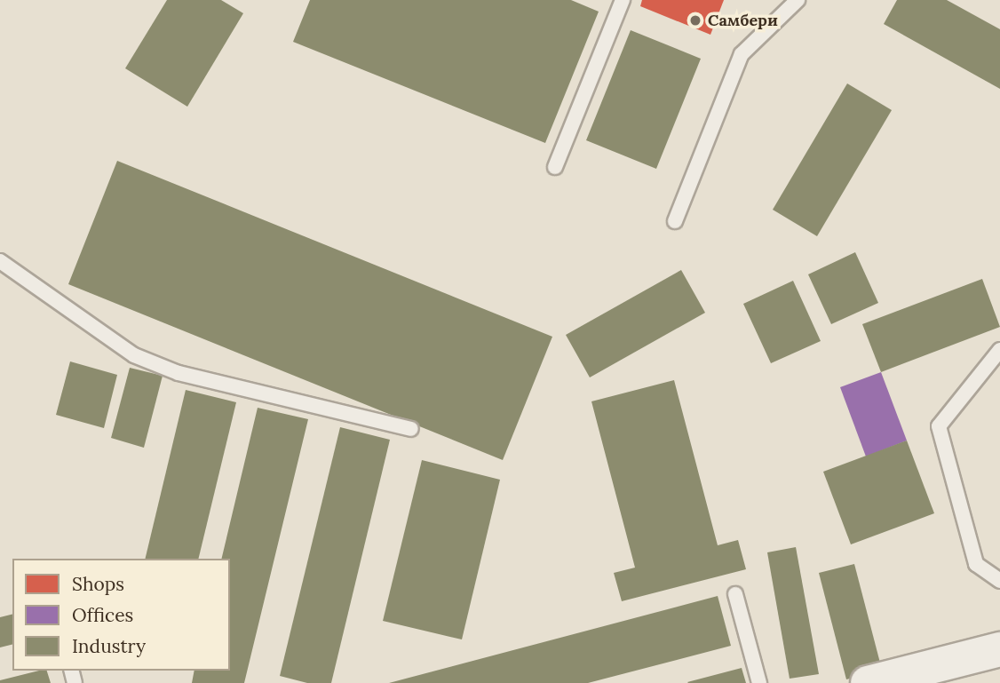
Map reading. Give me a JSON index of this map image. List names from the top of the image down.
{
  "places": ["Самбери"],
  "legend": ["Shops", "Offices", "Industry"]
}
